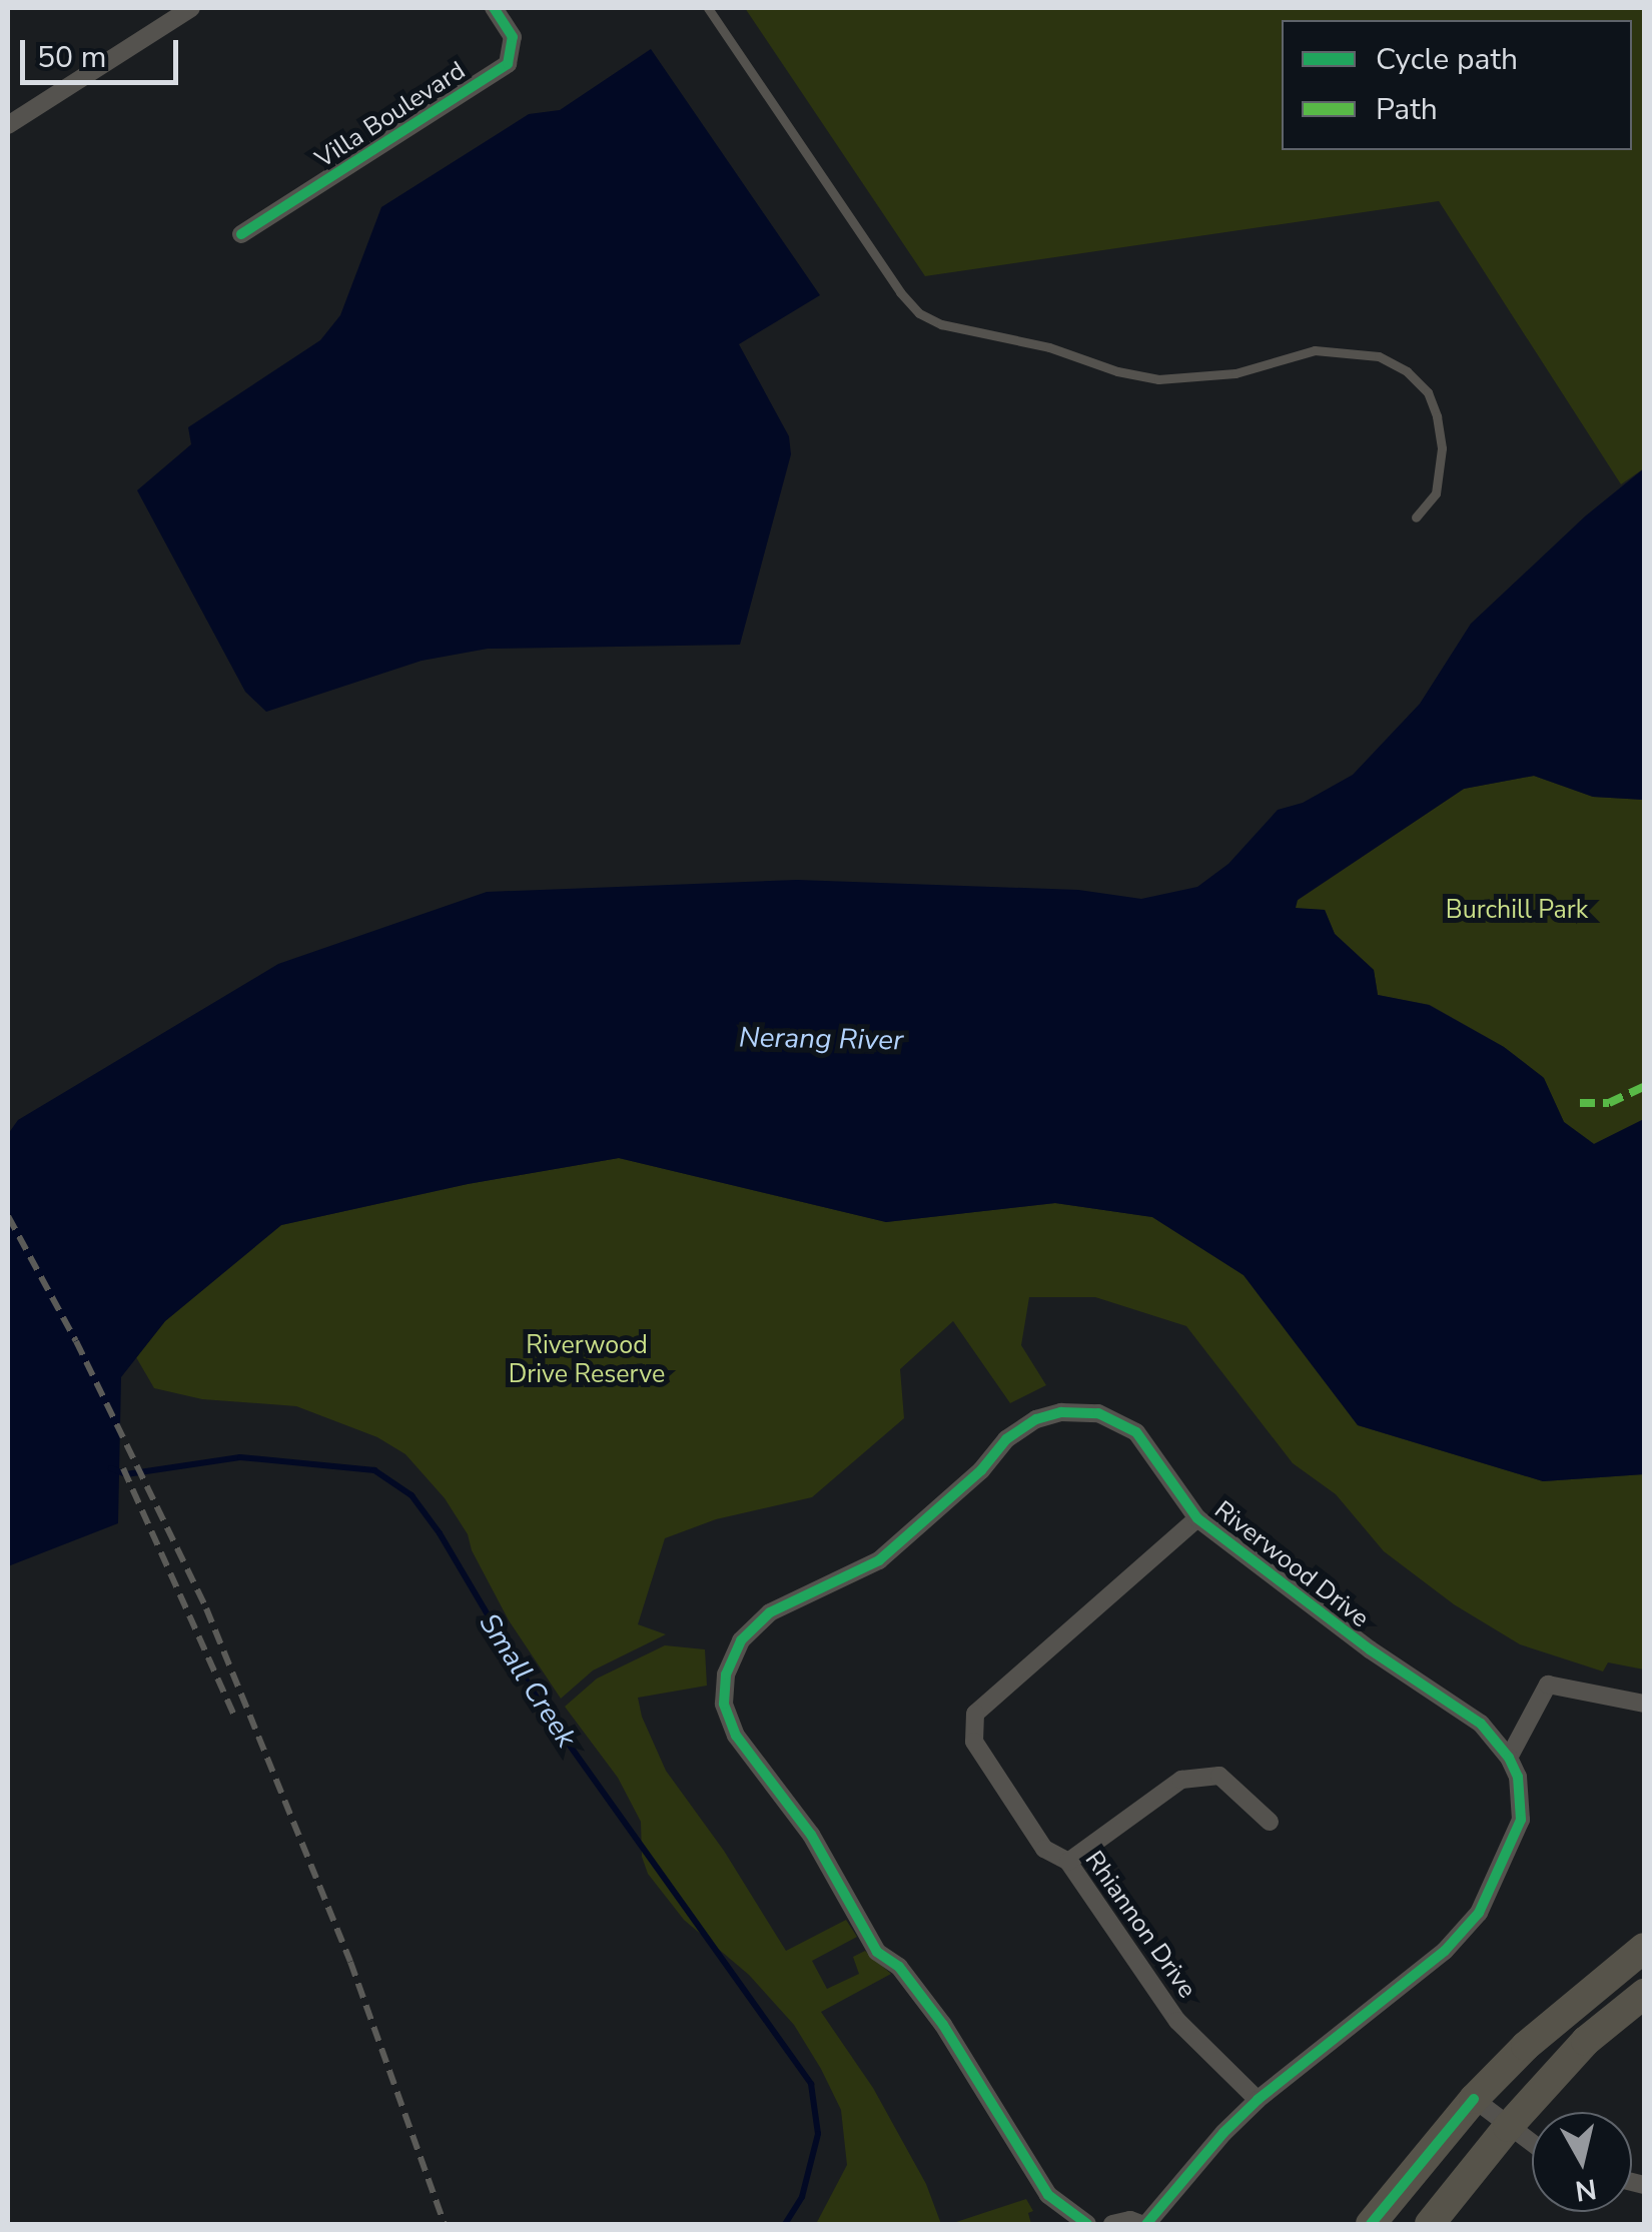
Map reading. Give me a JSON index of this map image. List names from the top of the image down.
{
  "streets": {
    "street": ["Villa Boulevard", "Riverwood Drive", "Rhiannon Drive"]
  },
  "crossings": [
    ["Riverwood Drive", "Rhiannon Drive"]
  ],
  "water": ["Nerang River", "Small Creek"],
  "parks": ["Burchill Park", "Riverwood Drive Reserve"],
  "legend": ["Cycle path", "Path"],
  "scale_bar": "50 m",
  "north": "bottom"
}
